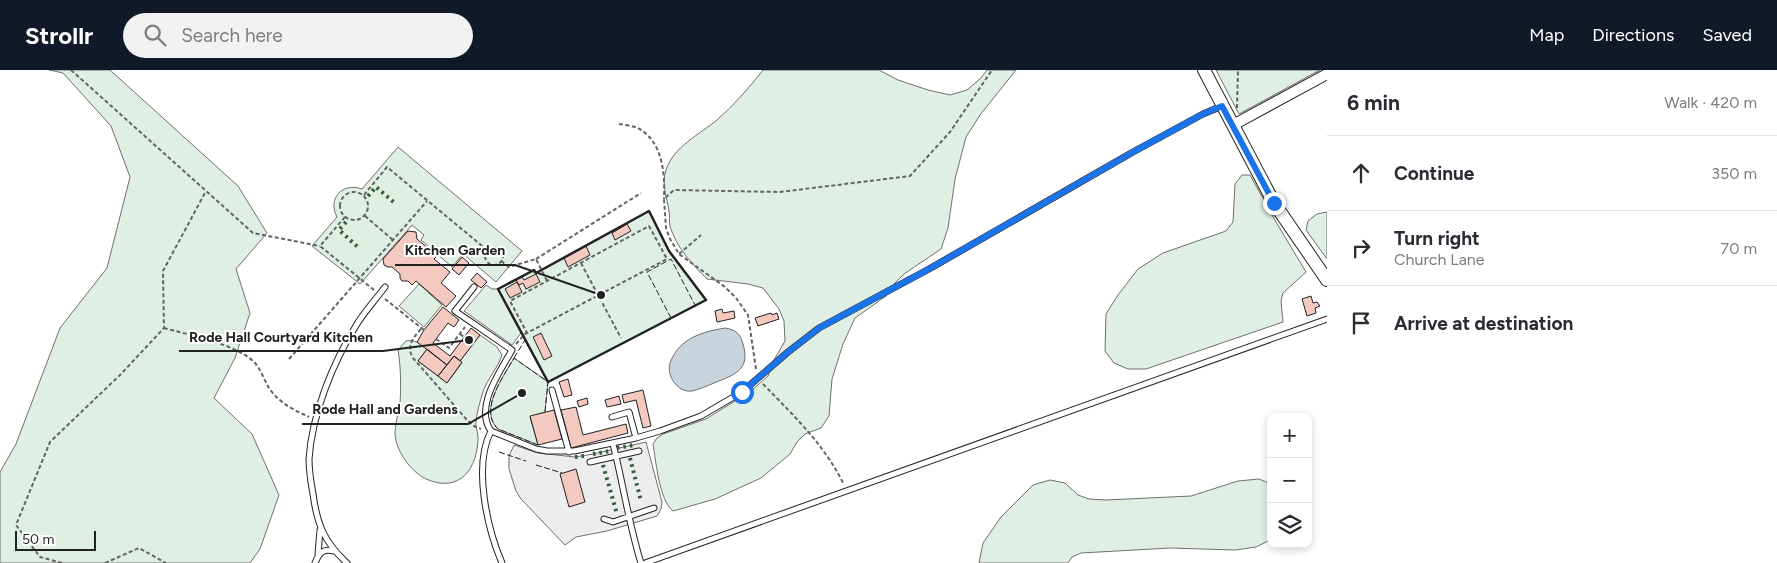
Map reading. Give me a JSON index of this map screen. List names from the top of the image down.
{
  "places": ["Kitchen Garden", "Rode Hall Courtyard Kitchen", "Rode Hall and Gardens"],
  "scale_bar": "50 m",
  "page": {
    "header": "Strollr",
    "search": "Search here",
    "nav": ["Map", "Directions", "Saved"],
    "heading": ["6 min", "Walk · 420 m"],
    "list": [
      ["Continue", "350 m"],
      ["Turn right", "Church Lane", "70 m"],
      "Arrive at destination"
    ],
    "map_buttons": ["+", "−"],
    "scale": "50 m"
  }
}
